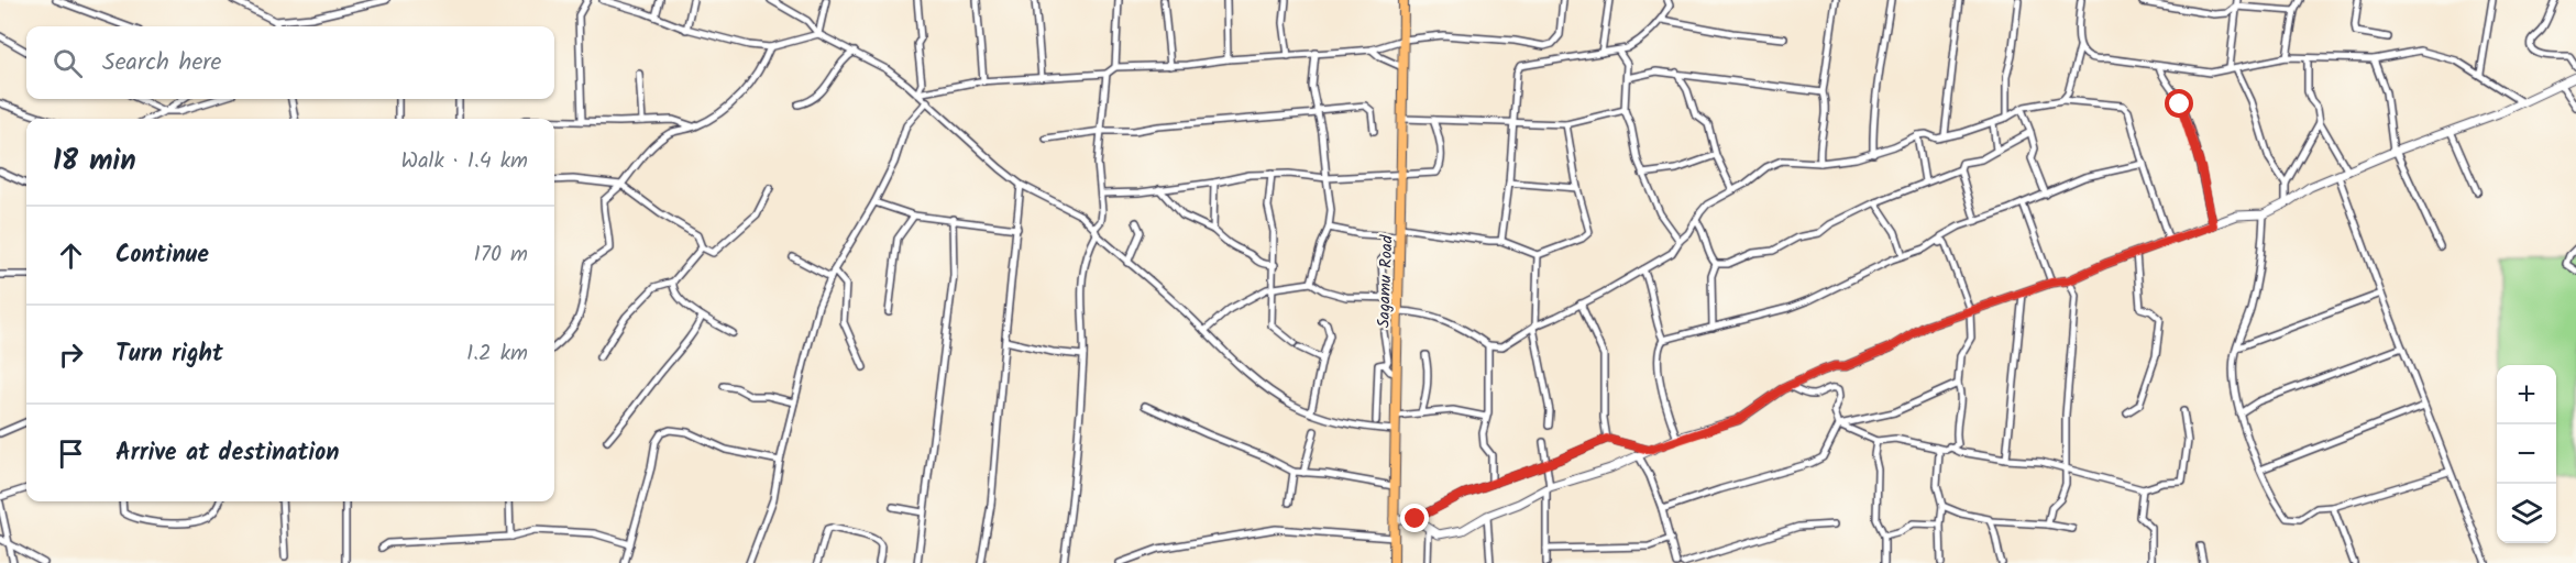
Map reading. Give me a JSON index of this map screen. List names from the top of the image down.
{
  "streets": {
    "highway": ["Sagamu Road"]
  },
  "page": {
    "search": "Search here",
    "heading": ["18 min", "Walk · 1.4 km"],
    "list": [
      ["Continue", "170 m"],
      ["Turn right", "1.2 km"],
      "Arrive at destination"
    ],
    "map_buttons": ["+", "−"]
  }
}
